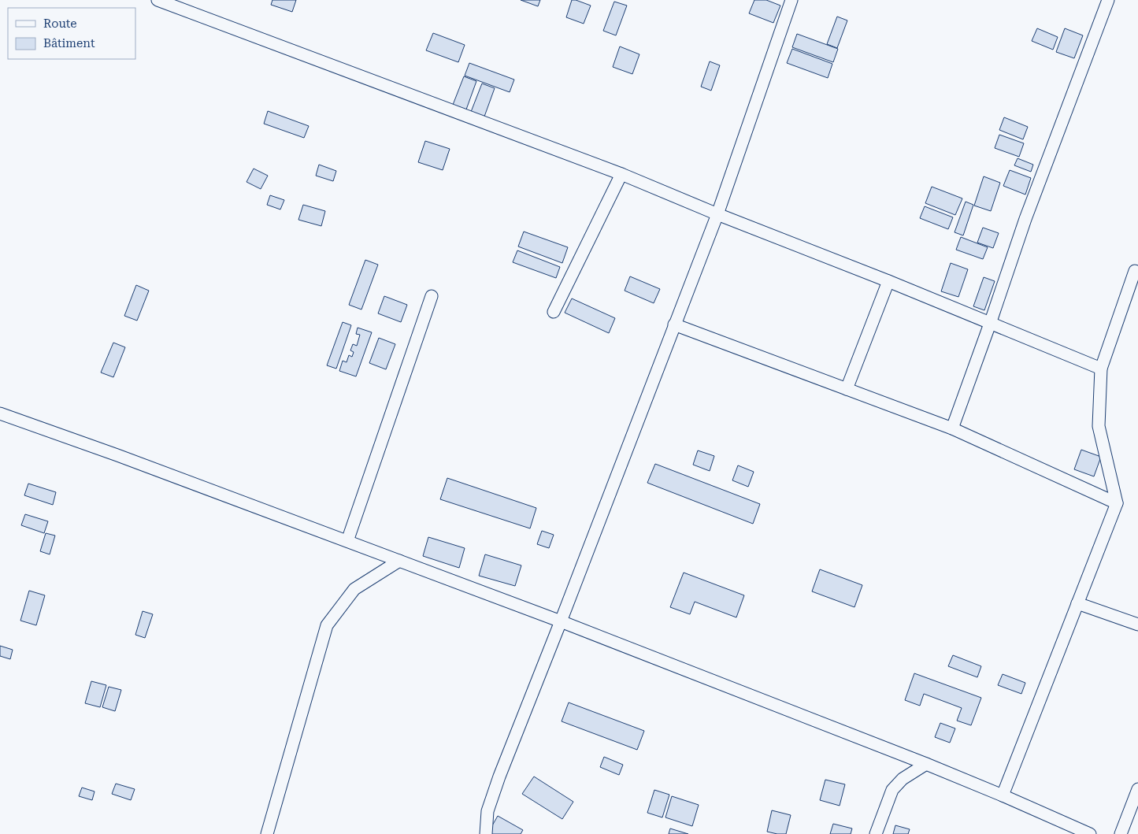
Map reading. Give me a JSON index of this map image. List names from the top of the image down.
{
  "legend": ["Route", "Bâtiment"]
}
